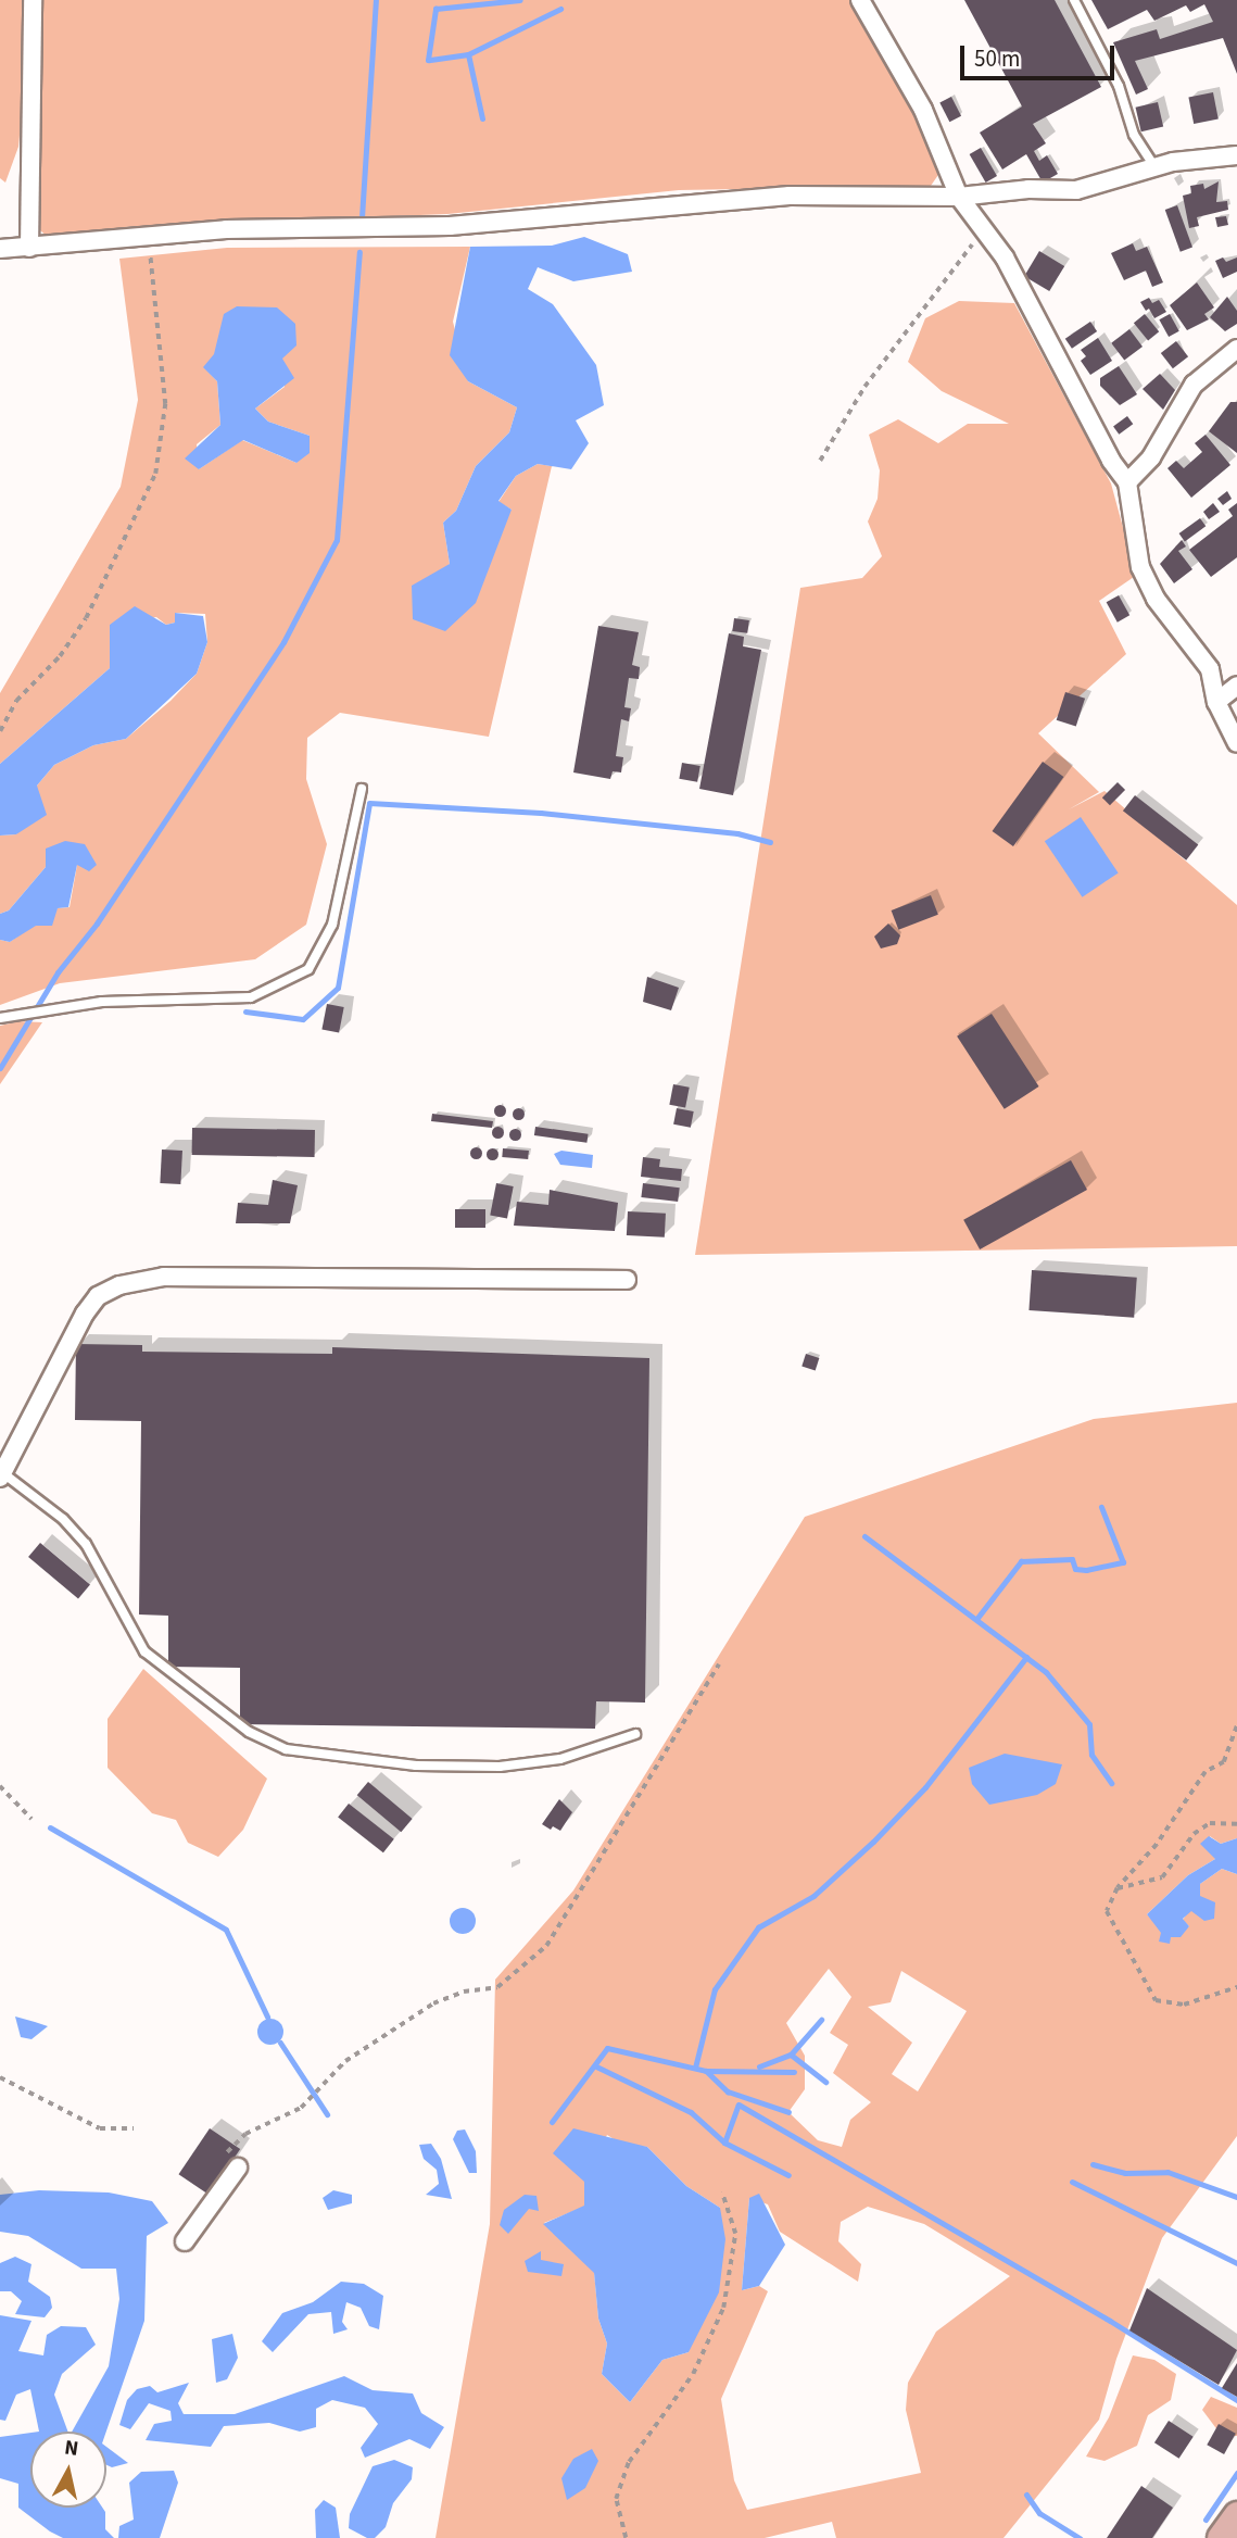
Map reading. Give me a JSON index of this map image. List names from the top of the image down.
{
  "scale_bar": "50 m",
  "north": "top"
}
